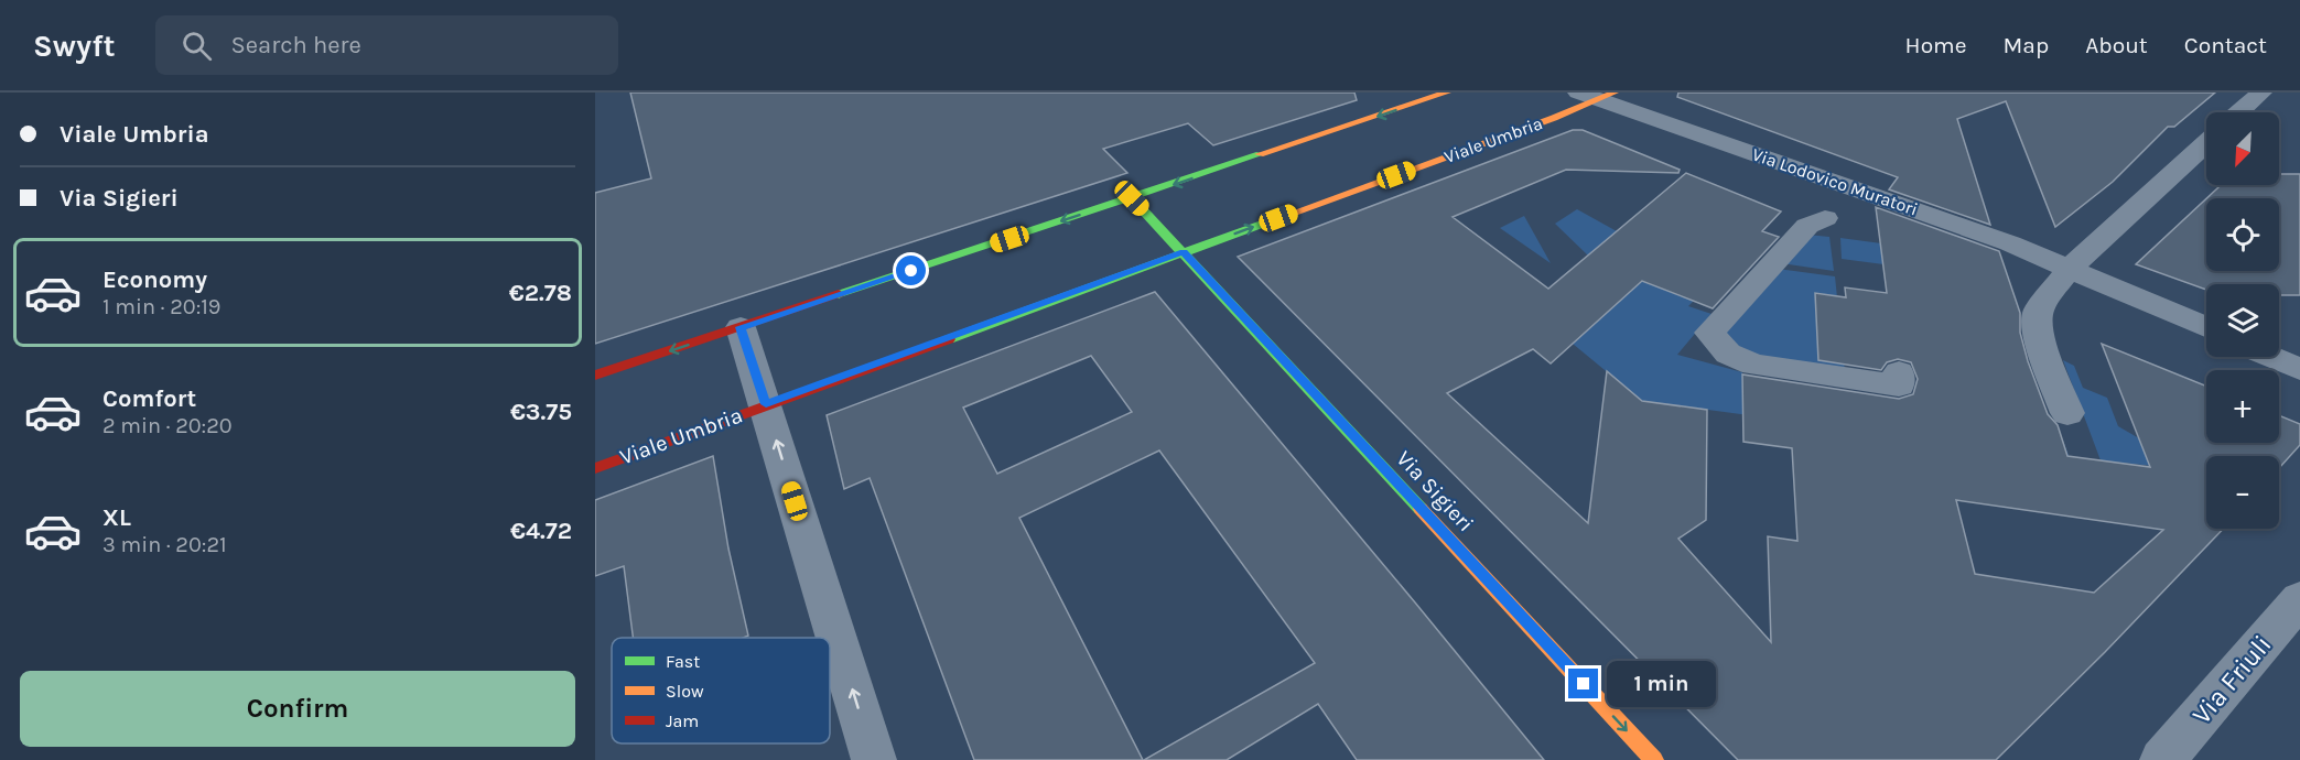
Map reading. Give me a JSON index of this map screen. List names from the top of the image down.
{
  "streets": {
    "main road": ["Viale Umbria", "Via Sigieri"],
    "street": ["Via Lodovico Muratori", "Via Friuli"]
  },
  "crossings": [
    ["Viale Umbria", "Via Lodovico Muratori"],
    ["Viale Umbria", "Via Sigieri"]
  ],
  "one_way": ["Via Sigieri"],
  "legend": ["Fast", "Slow", "Jam"],
  "north": "bottom left",
  "page": {
    "header": "Swyft",
    "search": "Search here",
    "nav": [
      "Home",
      "Map",
      "About",
      "Contact"
    ],
    "banner": ["Viale Umbria", "Via Sigieri"],
    "map_buttons": ["+", "−"],
    "list": [
      {
        "name": "Economy",
        "note": "1 min · 20:19",
        "value": "€2.78"
      },
      {
        "name": "Comfort",
        "note": "2 min · 20:20",
        "value": "€3.75"
      },
      {
        "name": "XL",
        "note": "3 min · 20:21",
        "value": "€4.72"
      }
    ],
    "buttons": "Confirm",
    "bubble": "1 min"
  }
}
